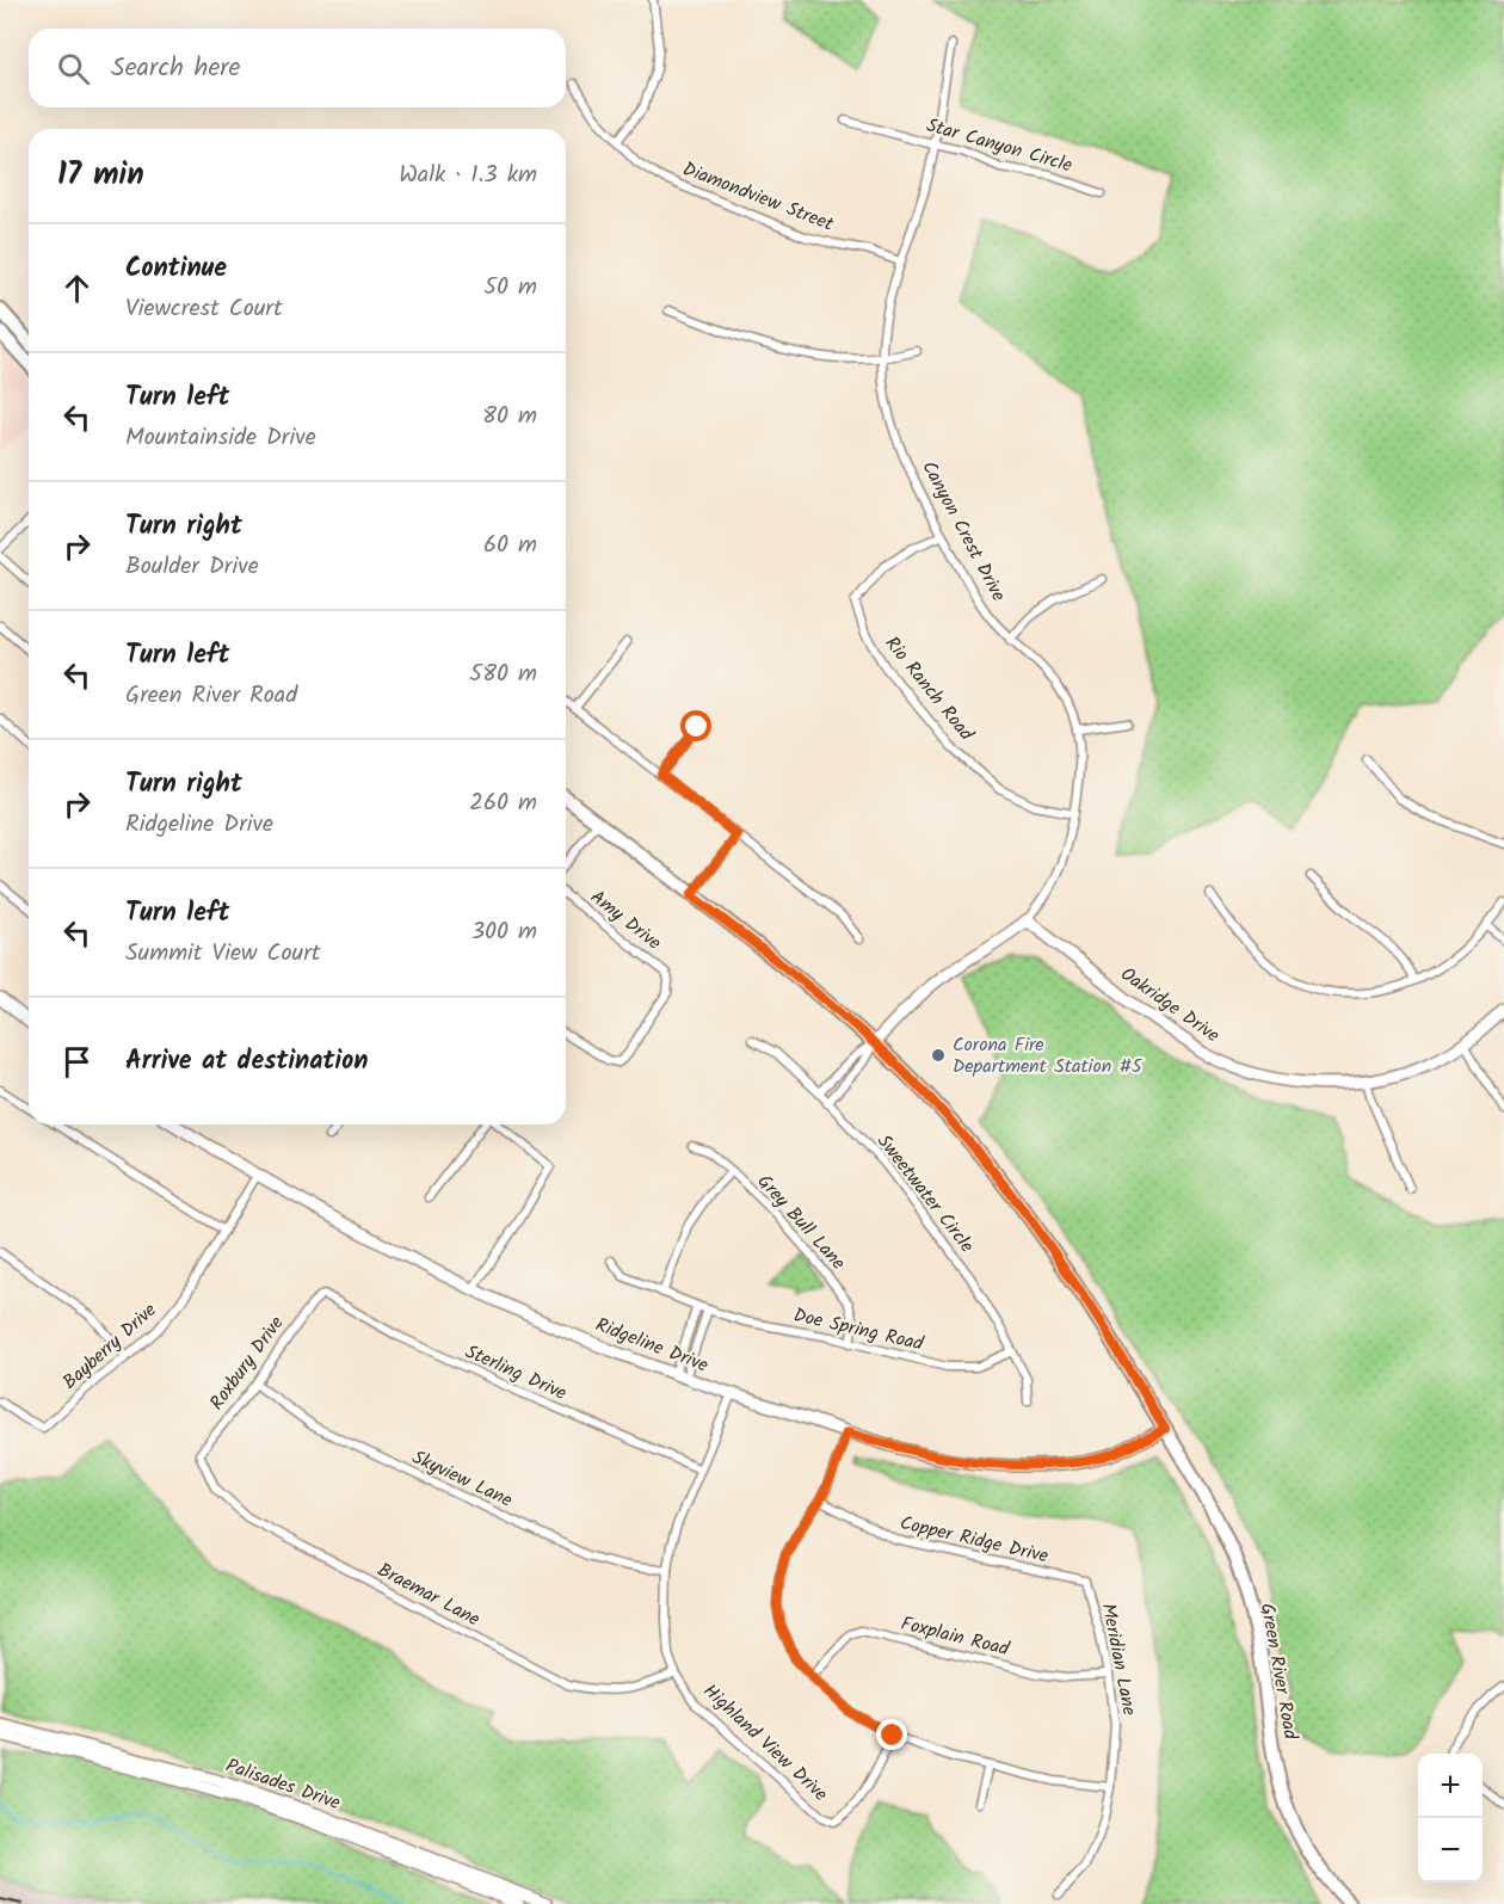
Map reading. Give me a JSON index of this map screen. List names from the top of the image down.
{
  "streets": {
    "main road": ["Green River Road"],
    "street": [
      "Star Canyon Circle",
      "Diamondview Street",
      "Canyon Crest Drive",
      "Rio Ranch Road",
      "Amy Drive",
      "Oakridge Drive",
      "Sweetwater Circle",
      "Grey Bull Lane",
      "Doe Spring Road",
      "Ridgeline Drive",
      "Bayberry Drive",
      "Roxbury Drive",
      "Sterling Drive",
      "Skyview Lane",
      "Copper Ridge Drive",
      "Braemar Lane",
      "Foxplain Road",
      "Meridian Lane",
      "Highland View Drive",
      "Palisades Drive"
    ]
  },
  "crossings": [
    ["Star Canyon Circle", "Canyon Crest Drive"],
    ["Diamondview Street", "Canyon Crest Drive"],
    ["Canyon Crest Drive", "Rio Ranch Road"],
    ["Canyon Crest Drive", "Oakridge Drive"],
    ["Canyon Crest Drive", "Sweetwater Circle"],
    ["Canyon Crest Drive", "Green River Road"],
    ["Sweetwater Circle", "Doe Spring Road"],
    ["Grey Bull Lane", "Doe Spring Road"],
    ["Ridgeline Drive", "Bayberry Drive"],
    ["Ridgeline Drive", "Green River Road"],
    ["Ridgeline Drive", "Highland View Drive"],
    ["Roxbury Drive", "Sterling Drive"],
    ["Roxbury Drive", "Skyview Lane"],
    ["Roxbury Drive", "Braemar Lane"],
    ["Sterling Drive", "Highland View Drive"],
    ["Skyview Lane", "Highland View Drive"],
    ["Copper Ridge Drive", "Meridian Lane"],
    ["Braemar Lane", "Highland View Drive"],
    ["Foxplain Road", "Meridian Lane"]
  ],
  "places": ["Corona Fire Department Station #5"],
  "page": {
    "search": "Search here",
    "heading": ["17 min", "Walk · 1.3 km"],
    "list": [
      ["Continue", "Viewcrest Court", "50 m"],
      ["Turn left", "Mountainside Drive", "80 m"],
      ["Turn right", "Boulder Drive", "60 m"],
      ["Turn left", "Green River Road", "580 m"],
      ["Turn right", "Ridgeline Drive", "260 m"],
      ["Turn left", "Summit View Court", "300 m"],
      "Arrive at destination"
    ],
    "map_buttons": ["+", "−"]
  }
}
